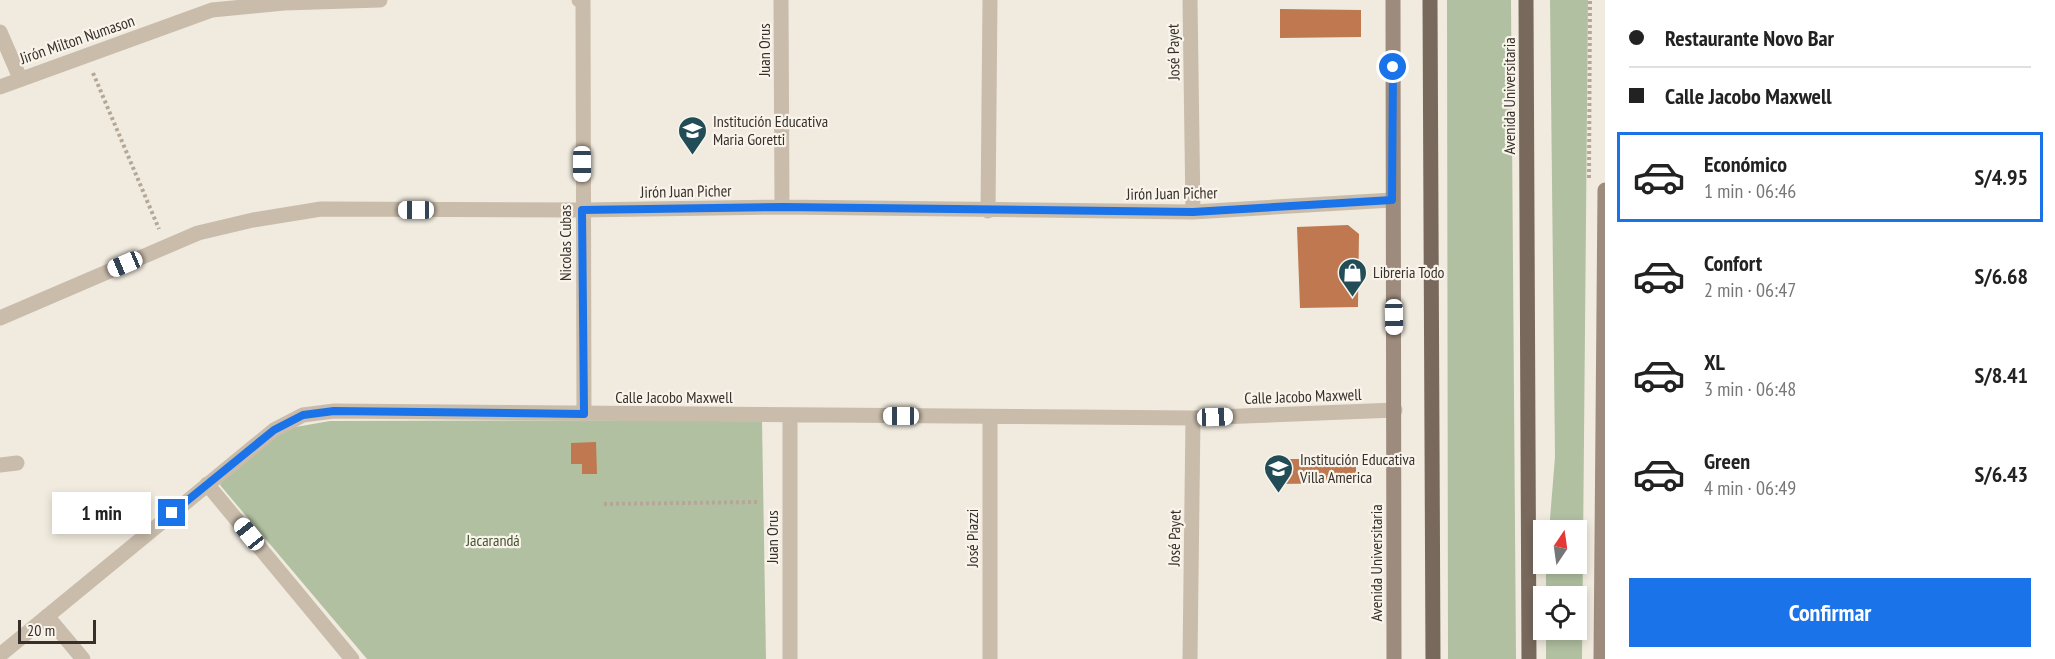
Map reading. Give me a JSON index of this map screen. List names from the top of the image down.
{
  "streets": {
    "main road": ["Avenida Universitaria"],
    "street": [
      "Jirón Milton Numason",
      "Juan Orus",
      "José Payet",
      "Jirón Juan Picher",
      "Nicolas Cubas",
      "Calle Jacobo Maxwell",
      "José Piazzi"
    ]
  },
  "crossings": [
    ["Juan Orus", "Jirón Juan Picher"],
    ["Juan Orus", "Calle Jacobo Maxwell"],
    ["José Payet", "Jirón Juan Picher"],
    ["José Payet", "Calle Jacobo Maxwell"],
    ["Avenida Universitaria", "Jirón Juan Picher"],
    ["Avenida Universitaria", "Calle Jacobo Maxwell"],
    ["Jirón Juan Picher", "Nicolas Cubas"],
    ["Nicolas Cubas", "Calle Jacobo Maxwell"],
    ["Calle Jacobo Maxwell", "José Piazzi"]
  ],
  "parks": ["Jacarandá"],
  "places": {
    "school or university": ["Institución Educativa Maria Goretti", "Institución Educativa Villa America"],
    "shop": ["Libreria Todo"]
  },
  "scale_bar": "20 m",
  "north": "top",
  "page": {
    "banner": ["Restaurante Novo Bar", "Calle Jacobo Maxwell"],
    "list": [
      {
        "name": "Económico",
        "note": "1 min · 06:46",
        "value": "S/4.95"
      },
      {
        "name": "Confort",
        "note": "2 min · 06:47",
        "value": "S/6.68"
      },
      {
        "name": "XL",
        "note": "3 min · 06:48",
        "value": "S/8.41"
      },
      {
        "name": "Green",
        "note": "4 min · 06:49",
        "value": "S/6.43"
      }
    ],
    "bubble": "1 min",
    "buttons": "Confirmar",
    "scale": "20 m"
  }
}
